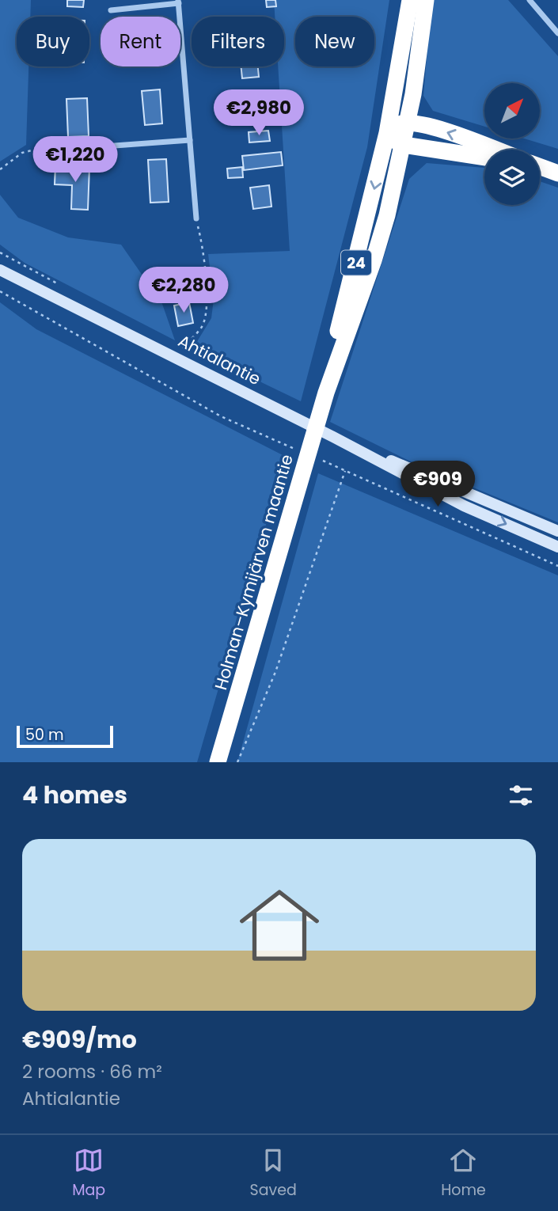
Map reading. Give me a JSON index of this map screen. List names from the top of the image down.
{
  "streets": {
    "highway": ["24", "Holman–Kymijärven maantie"],
    "main road": ["Ahtialantie"]
  },
  "scale_bar": "50 m",
  "north": "top right",
  "page": {
    "chip": [
      "Buy",
      "Rent",
      "Filters",
      "New"
    ],
    "price": [
      "€2,980",
      "€1,220",
      "€2,280",
      "€909"
    ],
    "scale": "50 m",
    "heading": "4 homes",
    "list": [
      {
        "name": "€909/mo",
        "note": "2 rooms · 66 m² · Ahtialantie"
      }
    ],
    "tabs": ["Map", "Saved", "Home"]
  }
}
